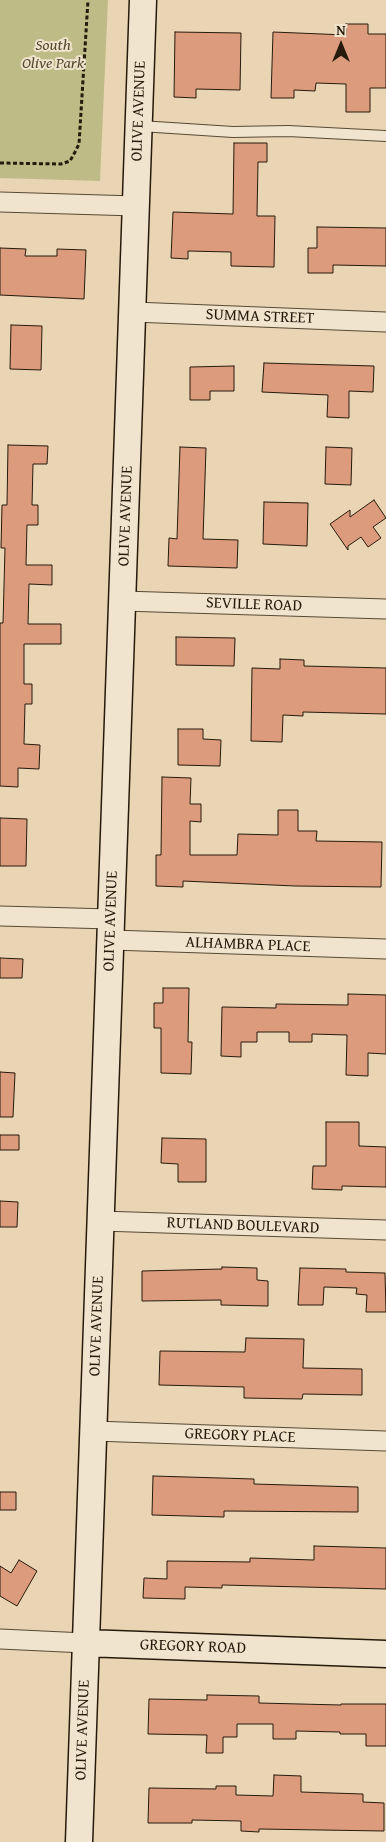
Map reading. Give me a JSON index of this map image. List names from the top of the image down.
{
  "streets": {
    "street": [
      "OLIVE AVENUE",
      "SUMMA STREET",
      "SEVILLE ROAD",
      "ALHAMBRA PLACE",
      "RUTLAND BOULEVARD",
      "GREGORY PLACE",
      "GREGORY ROAD"
    ]
  },
  "crossings": [
    ["OLIVE AVENUE", "SUMMA STREET"],
    ["OLIVE AVENUE", "SEVILLE ROAD"],
    ["OLIVE AVENUE", "ALHAMBRA PLACE"],
    ["OLIVE AVENUE", "RUTLAND BOULEVARD"],
    ["OLIVE AVENUE", "GREGORY PLACE"],
    ["OLIVE AVENUE", "GREGORY ROAD"]
  ],
  "parks": ["South Olive Park"],
  "north": "top"
}
